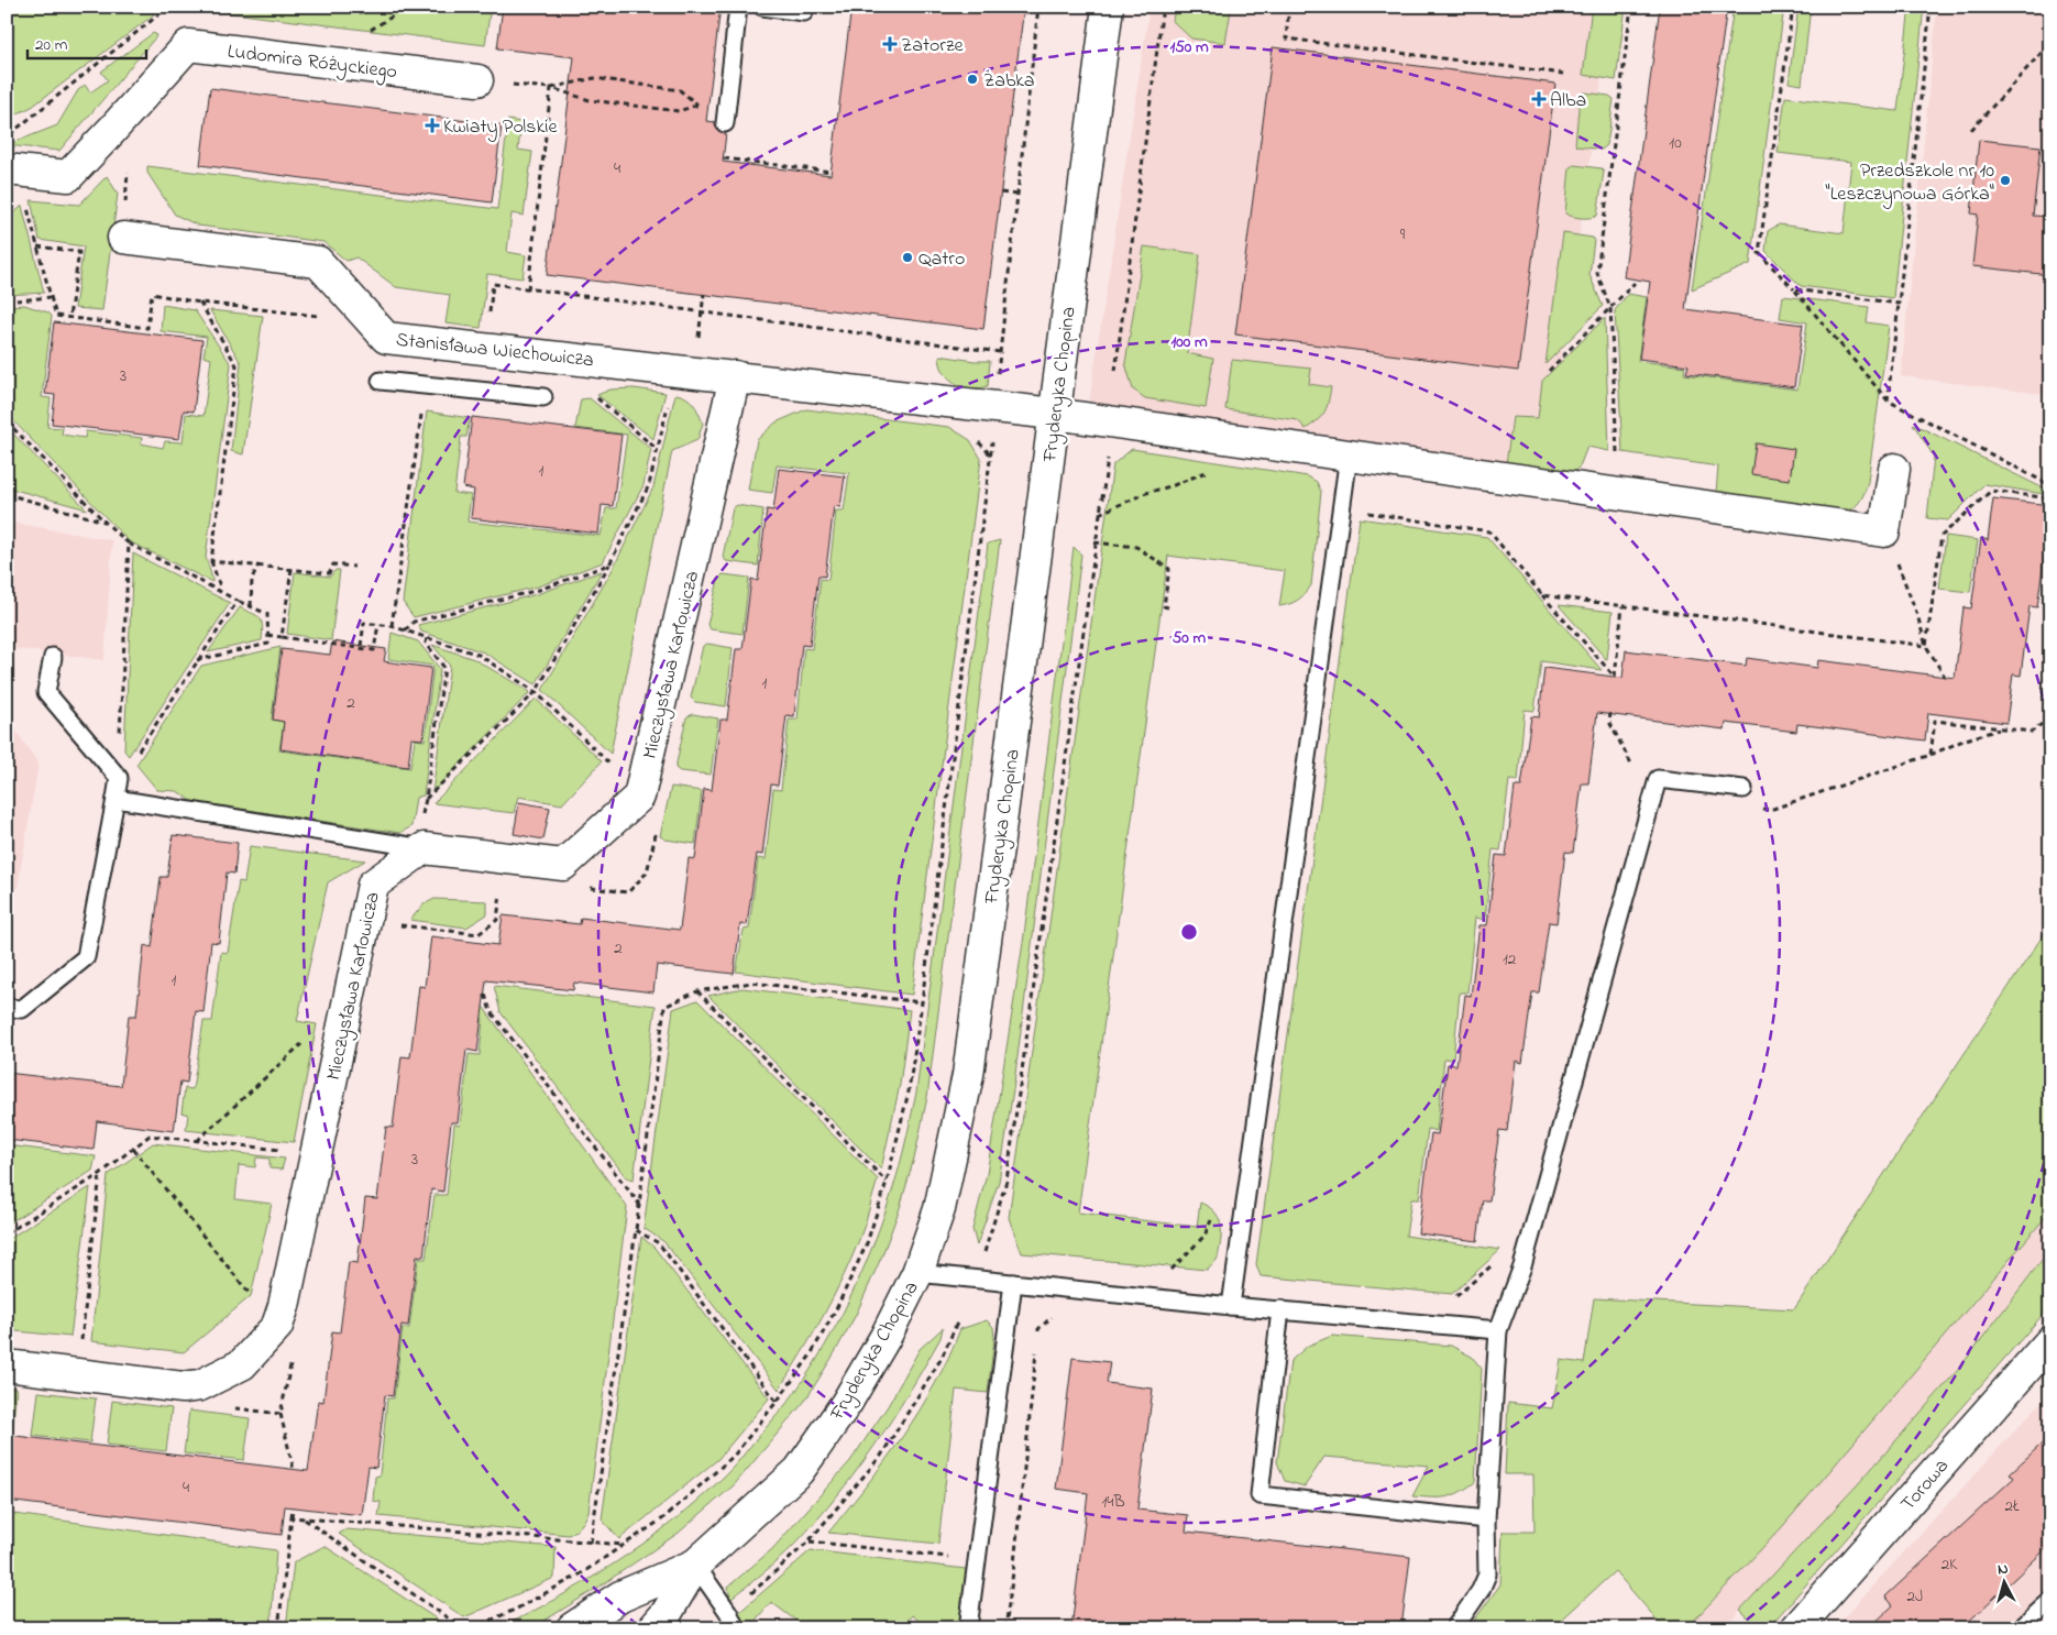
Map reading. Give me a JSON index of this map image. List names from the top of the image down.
{
  "streets": {
    "street": [
      "Ludomira Różyckiego",
      "Stanisława Wiechowicza",
      "Fryderyka Chopina",
      "Mieczysława Karłowicza",
      "Torowa"
    ]
  },
  "crossings": [
    ["Stanisława Wiechowicza", "Fryderyka Chopina"],
    ["Stanisława Wiechowicza", "Mieczysława Karłowicza"]
  ],
  "places": {
    "health": ["Zatorze", "Alba", "Kwiaty Polskie"],
    "other": ["Żabka", "Przedszkole nr 10 \"Leszczynowa Górka\"", "Qatro"]
  },
  "house_numbers": [
    "10",
    "4",
    "9",
    "3",
    "1",
    "1",
    "2",
    "2",
    "12",
    "1",
    "3",
    "4",
    "14B",
    "2Ł",
    "2K",
    "2J"
  ],
  "scale_bar": "20 m",
  "north": "top",
  "rings": ["150 m", "100 m", "50 m"]
}
